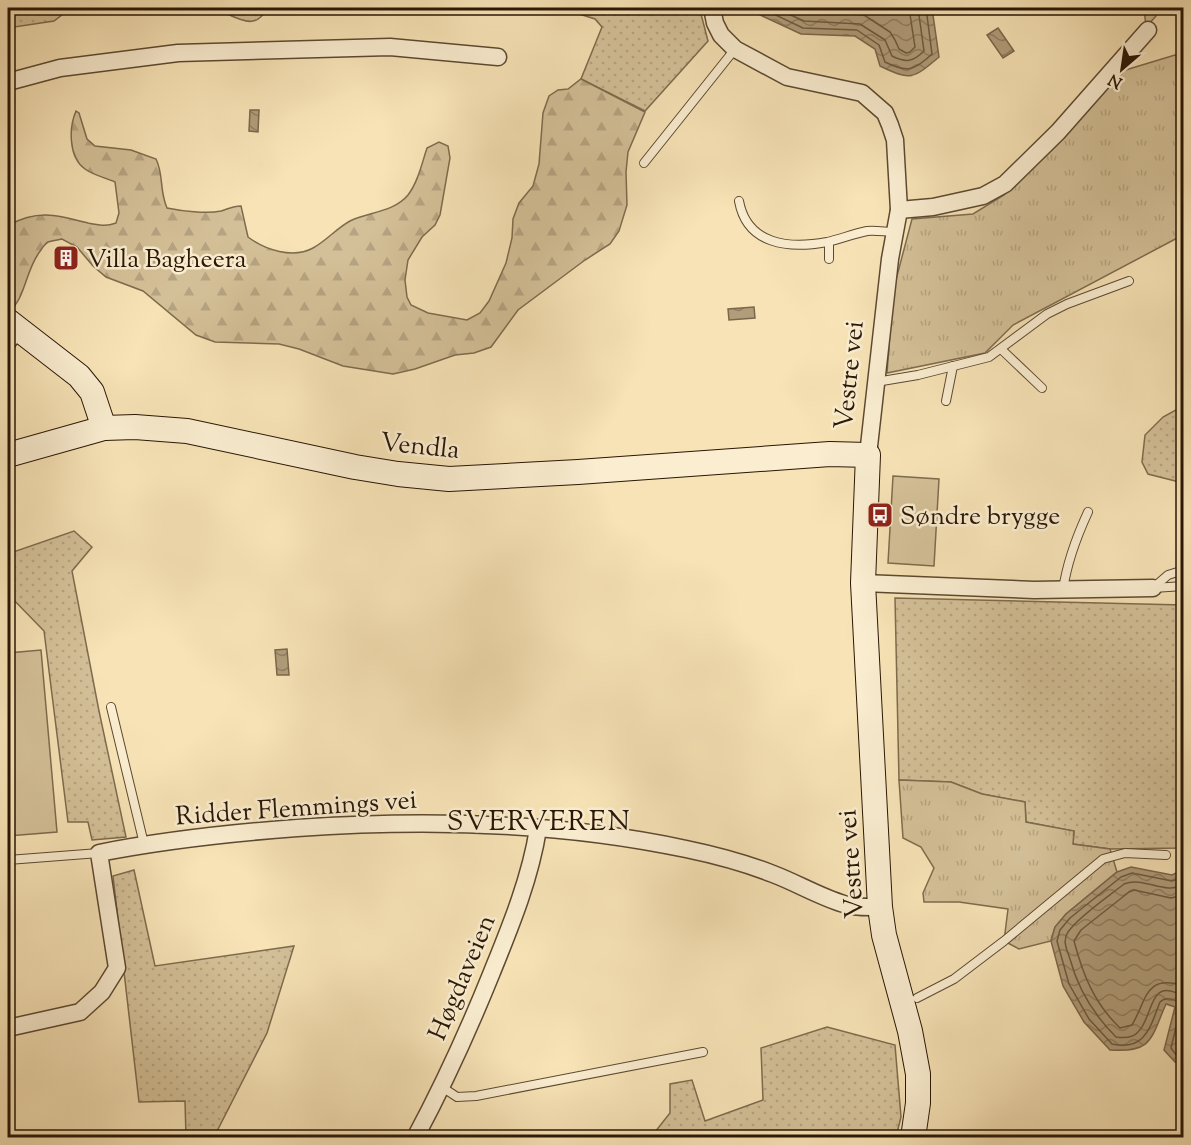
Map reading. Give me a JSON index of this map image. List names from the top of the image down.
{
  "streets": {
    "street": [
      "Vestre vei",
      "Vendla",
      "Ridder Flemmings vei",
      "Høgdaveien"
    ]
  },
  "crossings": [
    ["Vestre vei", "Vendla"],
    ["Vestre vei", "Ridder Flemmings vei"],
    ["Ridder Flemmings vei", "Høgdaveien"]
  ],
  "districts": ["SVERVEREN"],
  "places": {
    "building": ["Villa Bagheera"],
    "bus stop": ["Søndre brygge"]
  },
  "north": "bottom left"
}
